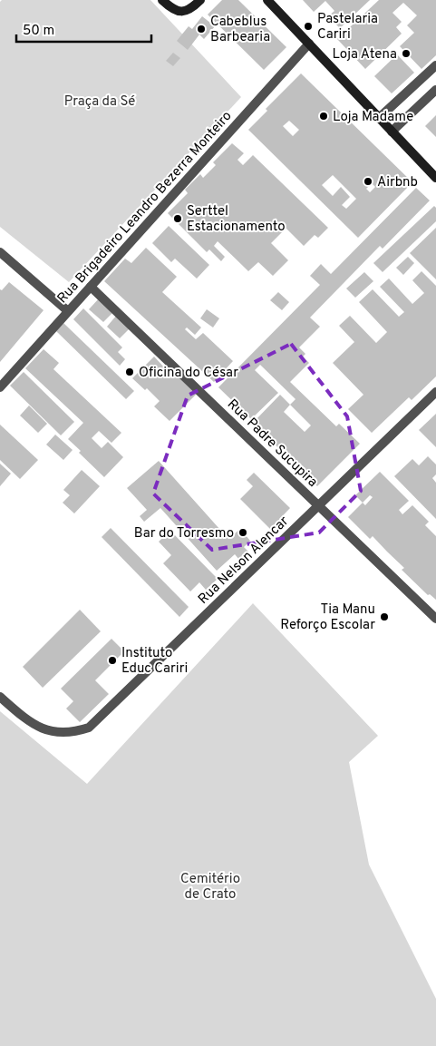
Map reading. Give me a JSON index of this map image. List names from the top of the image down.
{
  "streets": {
    "street": ["Rua Brigadeiro Leandro Bezerra Monteiro", "Rua Padre Sucupira", "Rua Nelson Alencar"]
  },
  "crossings": [
    ["Rua Brigadeiro Leandro Bezerra Monteiro", "Rua Padre Sucupira"],
    ["Rua Padre Sucupira", "Rua Nelson Alencar"]
  ],
  "parks": ["Praça da Sé", "Cemitério de Crato"],
  "places": [
    "Pastelaria Cariri",
    "Cabeblus Barbearia",
    "Loja Atena",
    "Loja Madame",
    "Airbnb",
    "Serttel Estacionamento",
    "Oficina do César",
    "Bar do Torresmo",
    "Tia Manu Reforço Escolar",
    "Instituto Educ Cariri"
  ],
  "scale_bar": "50 m"
}
